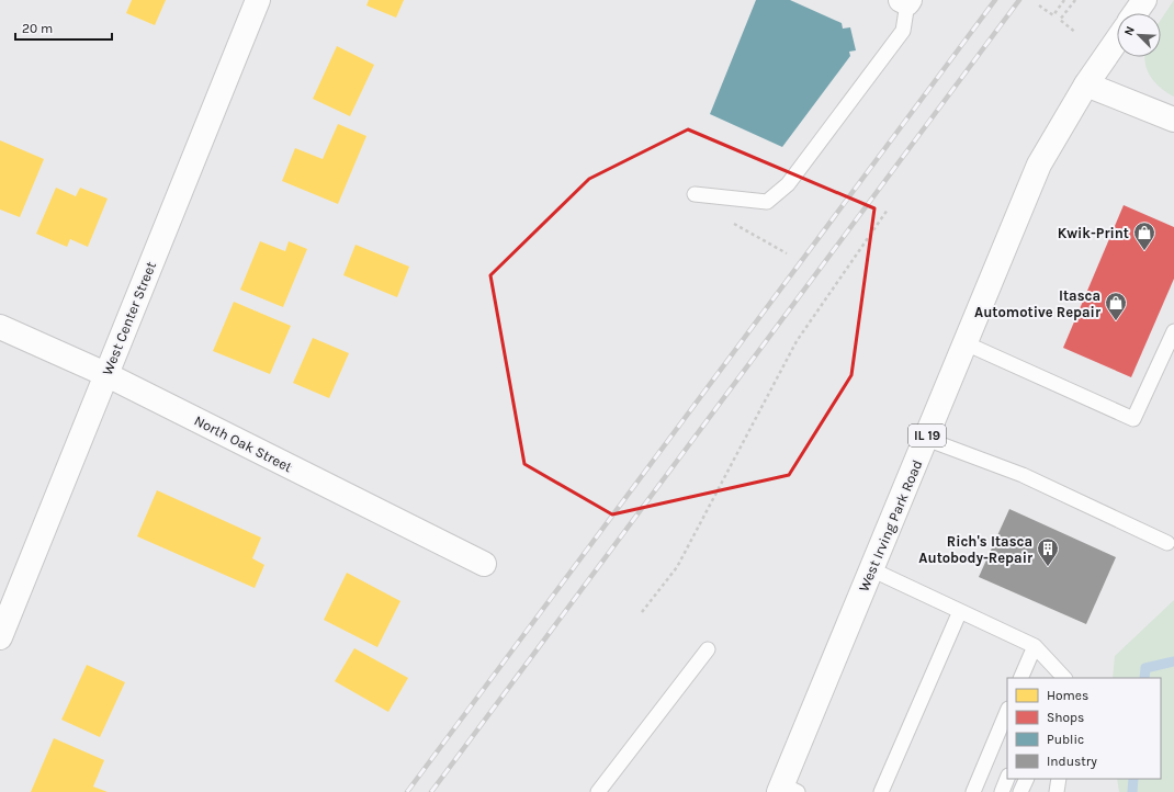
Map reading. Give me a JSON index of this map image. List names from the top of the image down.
{
  "streets": {
    "street": [
      "West Center Street",
      "IL 19",
      "North Oak Street",
      "West Irving Park Road"
    ]
  },
  "crossings": [
    ["West Center Street", "North Oak Street"]
  ],
  "places": {
    "shop": ["Kwik-Print", "Itasca Automotive Repair"],
    "building": ["Rich's Itasca Autobody-Repair"]
  },
  "legend": [
    "Homes",
    "Shops",
    "Public",
    "Industry"
  ],
  "scale_bar": "20 m",
  "north": "top left"
}
